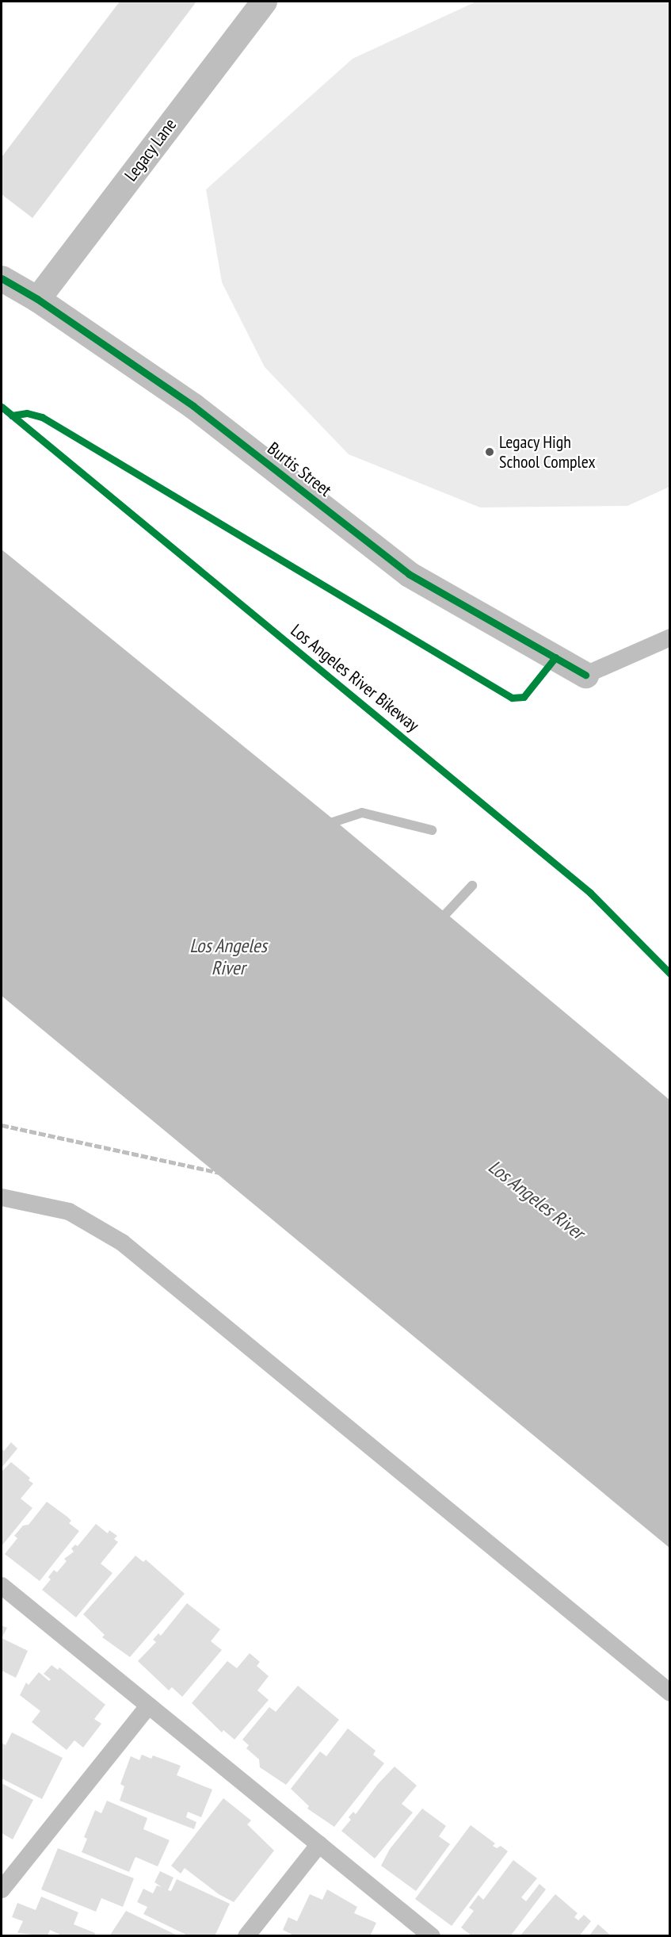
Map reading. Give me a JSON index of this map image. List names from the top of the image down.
{
  "streets": {
    "street": ["Legacy Lane", "Burtis Street"],
    "cycle path": ["Los Angeles River Bikeway"]
  },
  "crossings": [
    ["Legacy Lane", "Burtis Street"]
  ],
  "water": ["Los Angeles River"],
  "places": ["Legacy High School Complex"]
}
